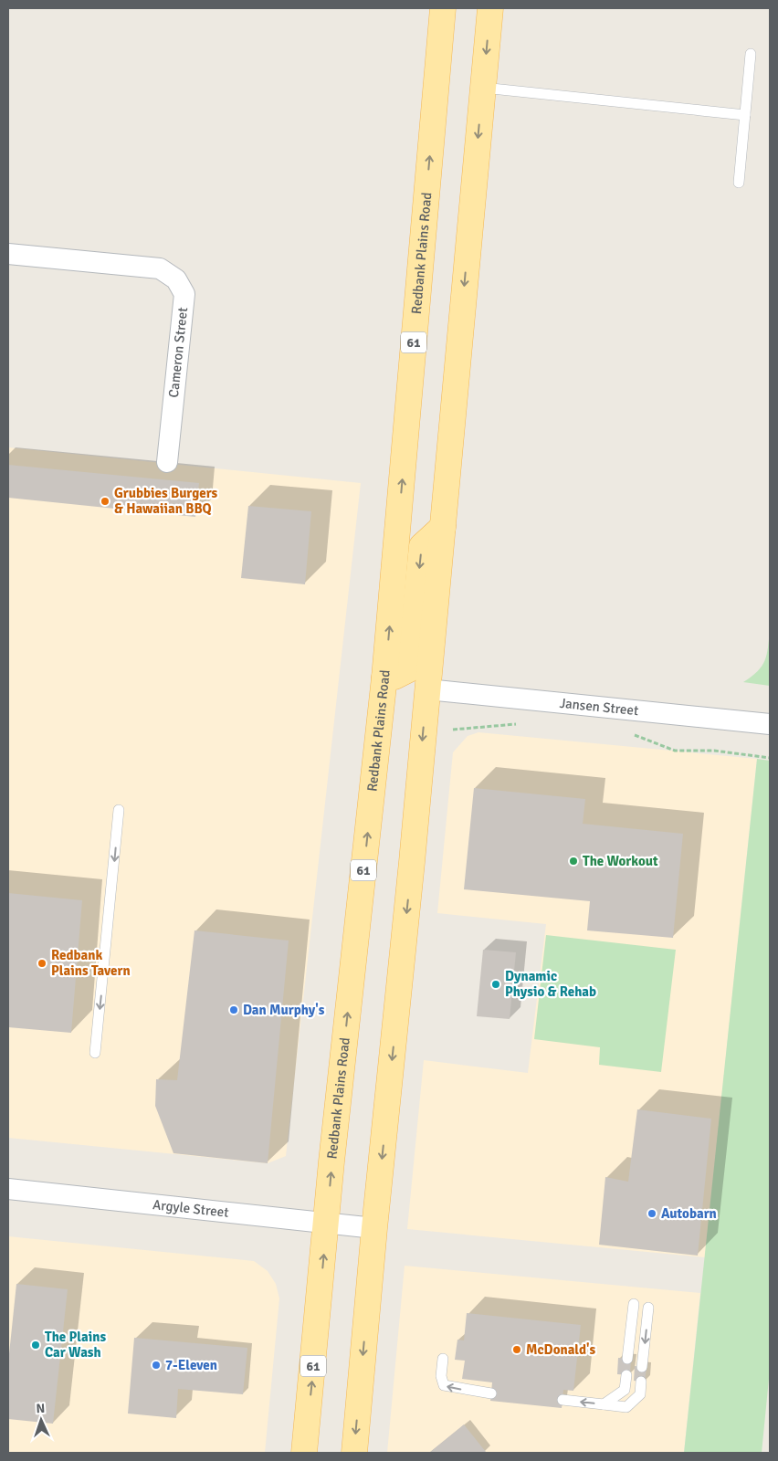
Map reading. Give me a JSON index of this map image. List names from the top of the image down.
{
  "streets": {
    "main road": ["Redbank Plains Road", "61"],
    "street": ["Cameron Street", "Jansen Street", "Argyle Street"]
  },
  "crossings": [
    ["Redbank Plains Road", "Argyle Street"]
  ],
  "places": [
    "Grubbies Burgers & Hawaiian BBQ",
    "The Workout",
    "Redbank Plains Tavern",
    "Dynamic Physio & Rehab",
    "Dan Murphy's",
    "Autobarn",
    "The Plains Car Wash",
    "McDonald's",
    "7-Eleven"
  ],
  "north": "top"
}
